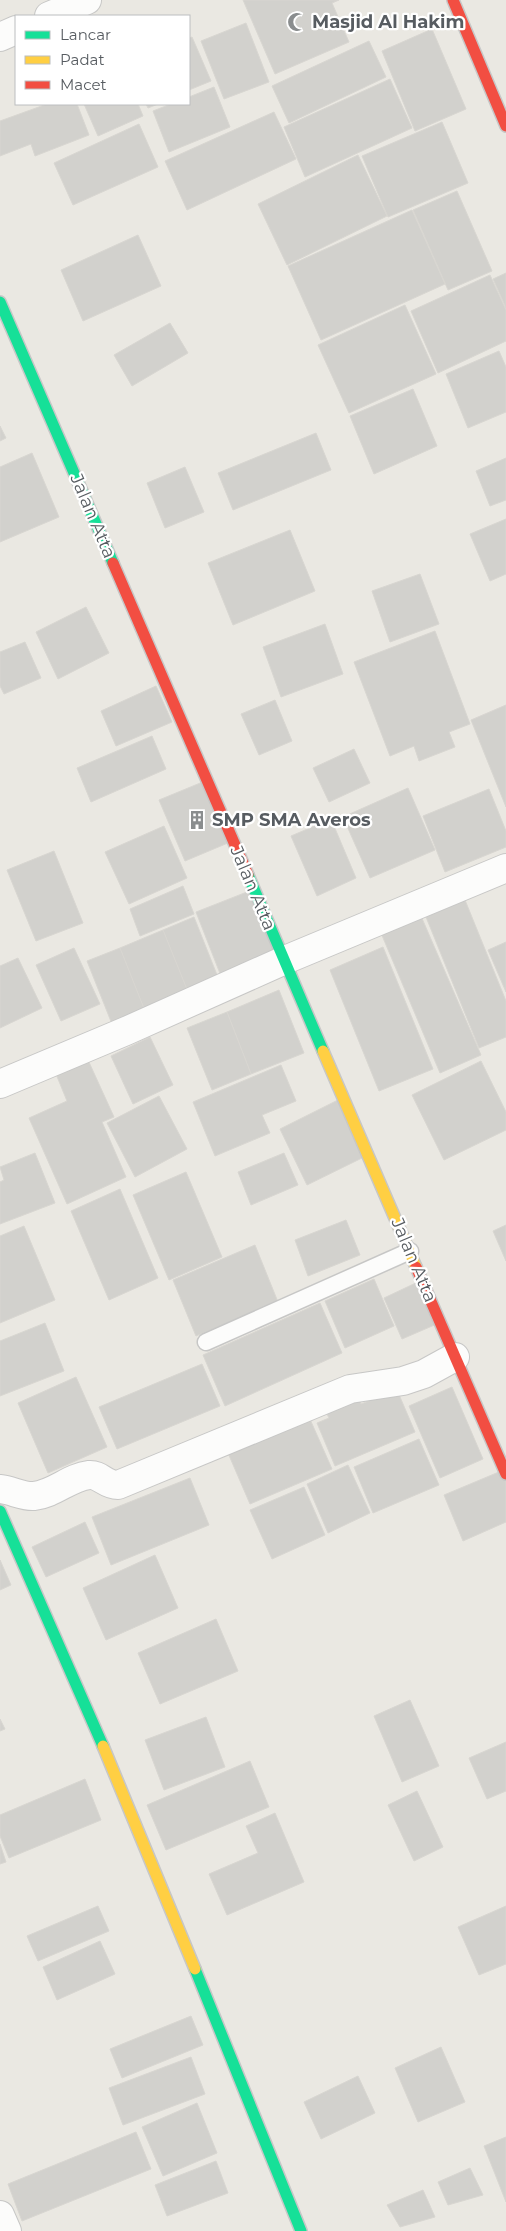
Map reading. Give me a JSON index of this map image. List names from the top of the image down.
{
  "streets": {
    "main road": ["Jalan Atta"]
  },
  "places": {
    "mosque": ["Masjid Al Hakim"],
    "building": ["SMP SMA Averos"]
  },
  "legend": ["Lancar", "Padat", "Macet"]
}
